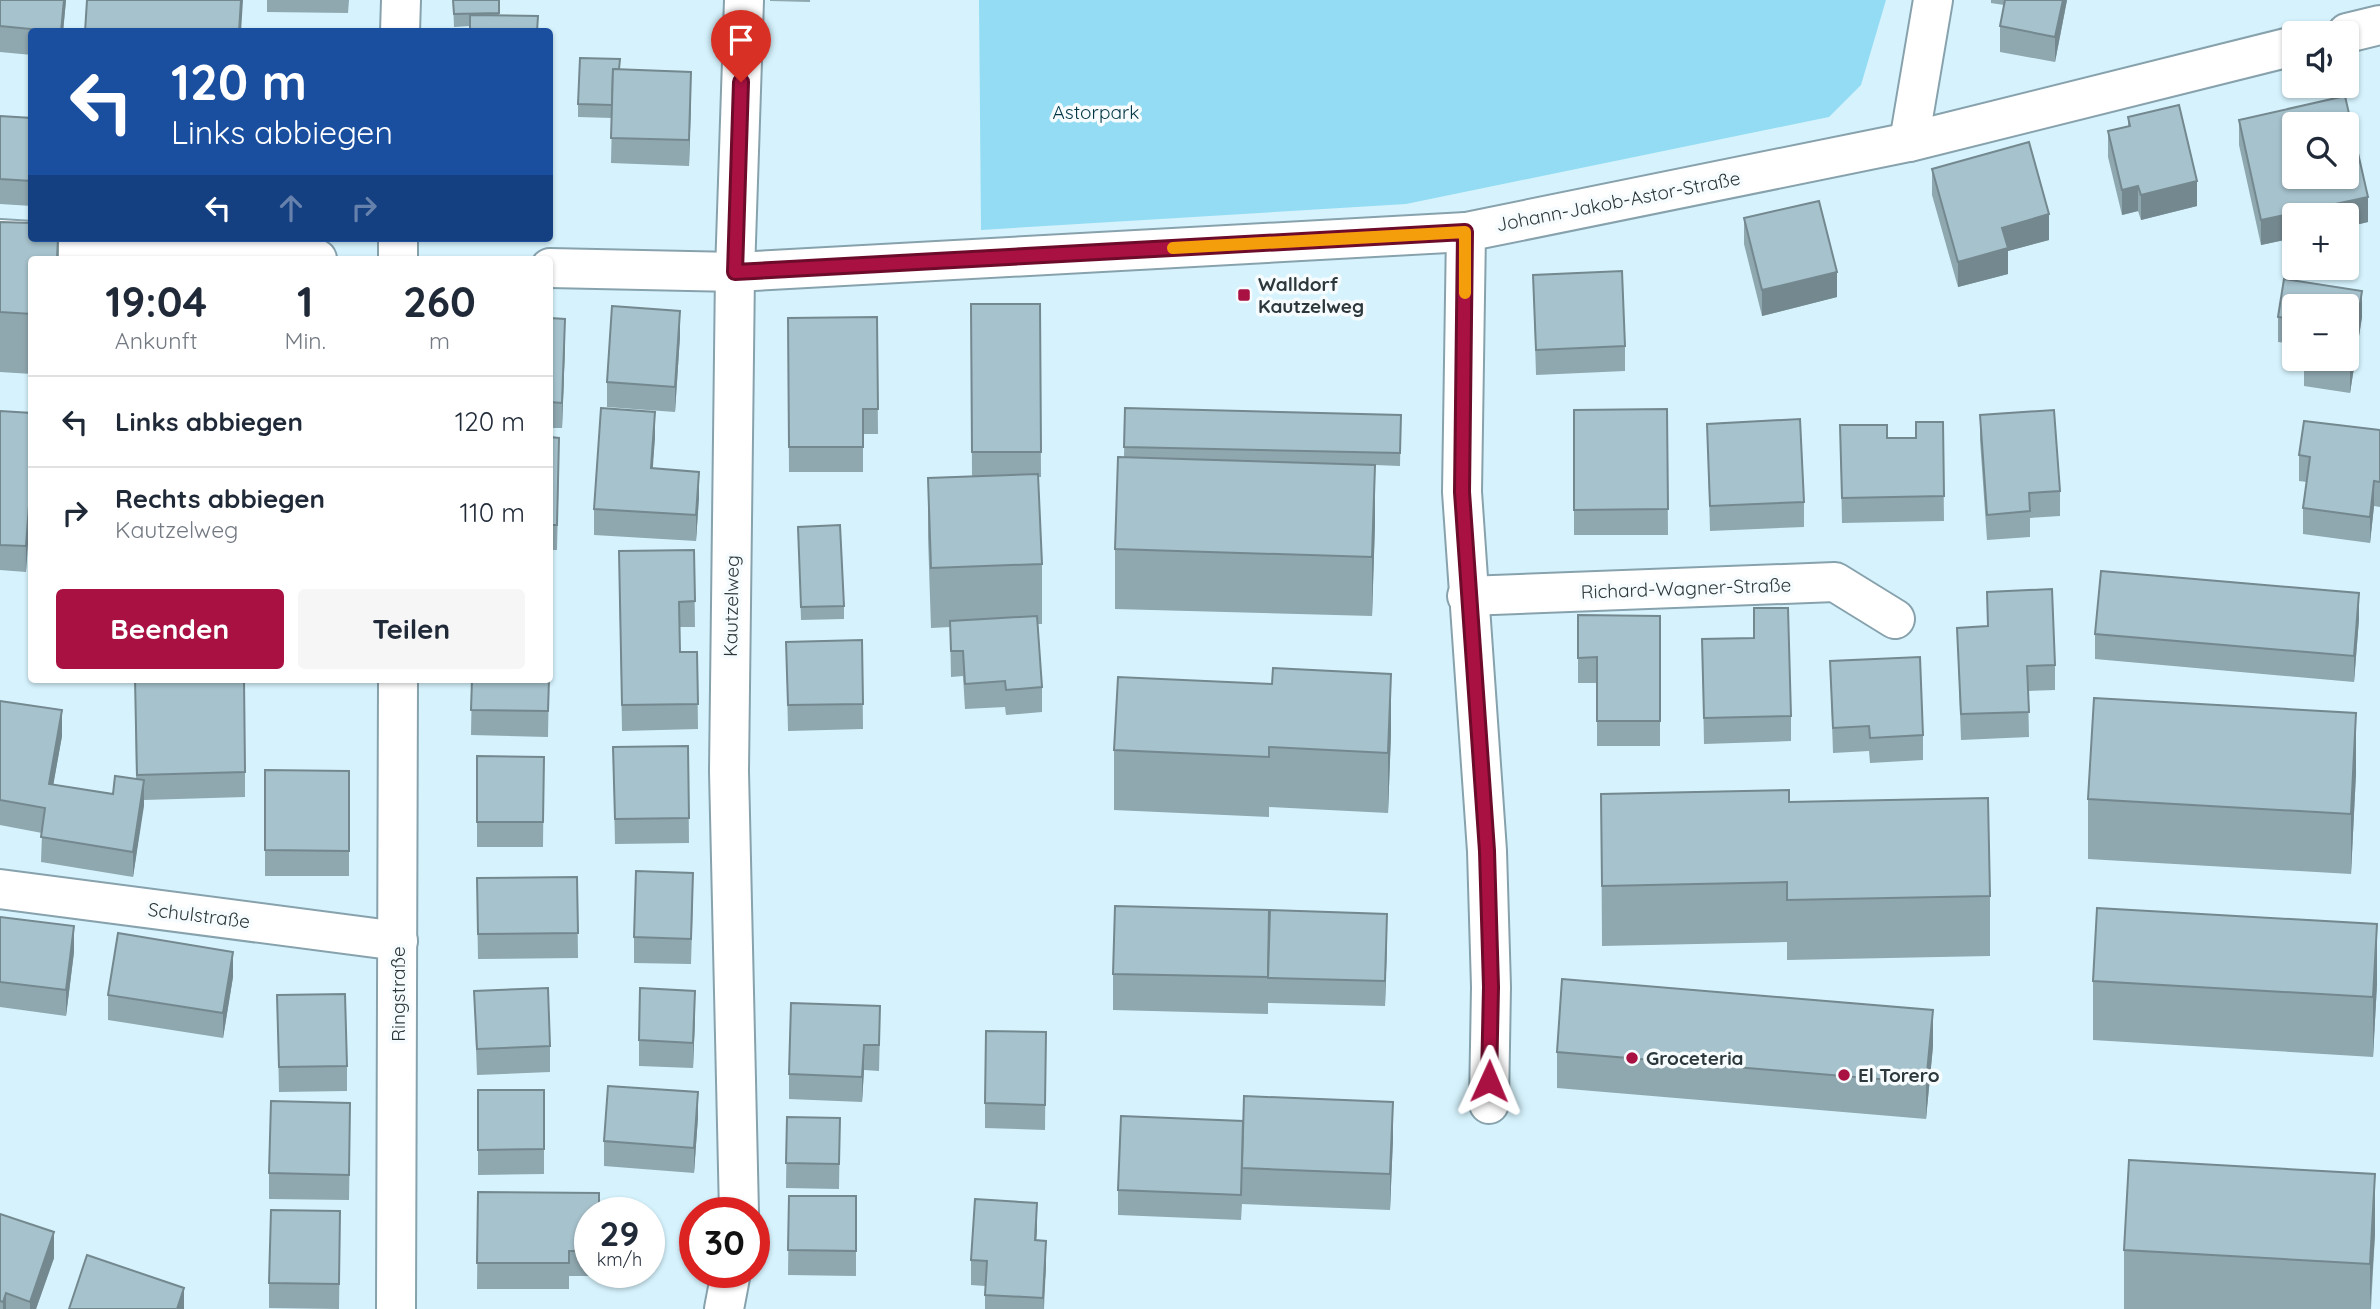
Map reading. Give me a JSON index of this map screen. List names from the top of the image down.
{
  "streets": {
    "street": [
      "Johann-Jakob-Astor-Straße",
      "Richard-Wagner-Straße",
      "Kautzelweg",
      "Schulstraße",
      "Ringstraße"
    ]
  },
  "crossings": [
    ["Johann-Jakob-Astor-Straße", "Kautzelweg"],
    ["Schulstraße", "Ringstraße"]
  ],
  "parks": ["Astorpark"],
  "places": {
    "transit": ["Walldorf Kautzelweg"],
    "other": ["Groceteria", "El Torero"]
  },
  "page": {
    "map_buttons": ["+", "−"],
    "turn": ["120 m", "Links abbiegen"],
    "eta": [
      "19:04",
      "Ankunft",
      "1",
      "Min.",
      "260",
      "m"
    ],
    "list": [
      {
        "name": "Links abbiegen",
        "value": "120 m"
      },
      {
        "name": "Rechts abbiegen",
        "note": "Kautzelweg",
        "value": "110 m"
      }
    ],
    "buttons": ["Beenden", "Teilen"],
    "speed": "29 km/h",
    "limit": "30"
  }
}
